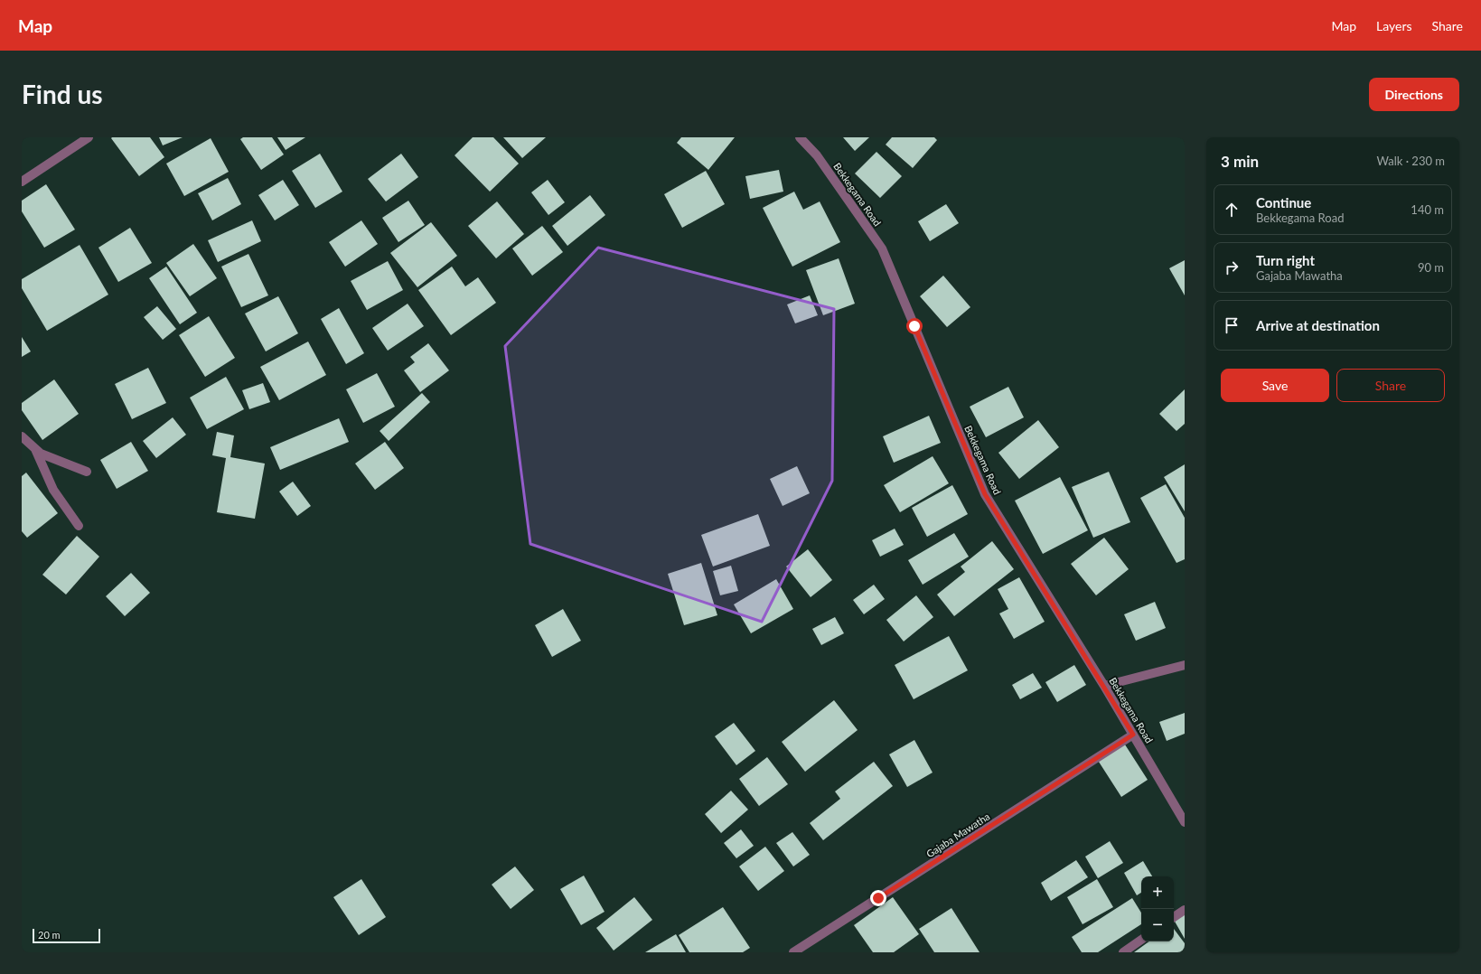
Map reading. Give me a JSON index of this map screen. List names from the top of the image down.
{
  "streets": {
    "street": ["Bekkegama Road", "Gajaba Mawatha"]
  },
  "crossings": [
    ["Bekkegama Road", "Gajaba Mawatha"]
  ],
  "scale_bar": "20 m",
  "page": {
    "header": "Map",
    "nav": ["Map", "Layers", "Share"],
    "buttons": [
      "Directions",
      ["Save", "Share"]
    ],
    "title": "Find us",
    "heading": ["3 min", "Walk · 230 m"],
    "list": [
      ["Continue", "Bekkegama Road", "140 m"],
      ["Turn right", "Gajaba Mawatha", "90 m"],
      "Arrive at destination"
    ],
    "map_buttons": ["+", "−"],
    "scale": "20 m"
  }
}
